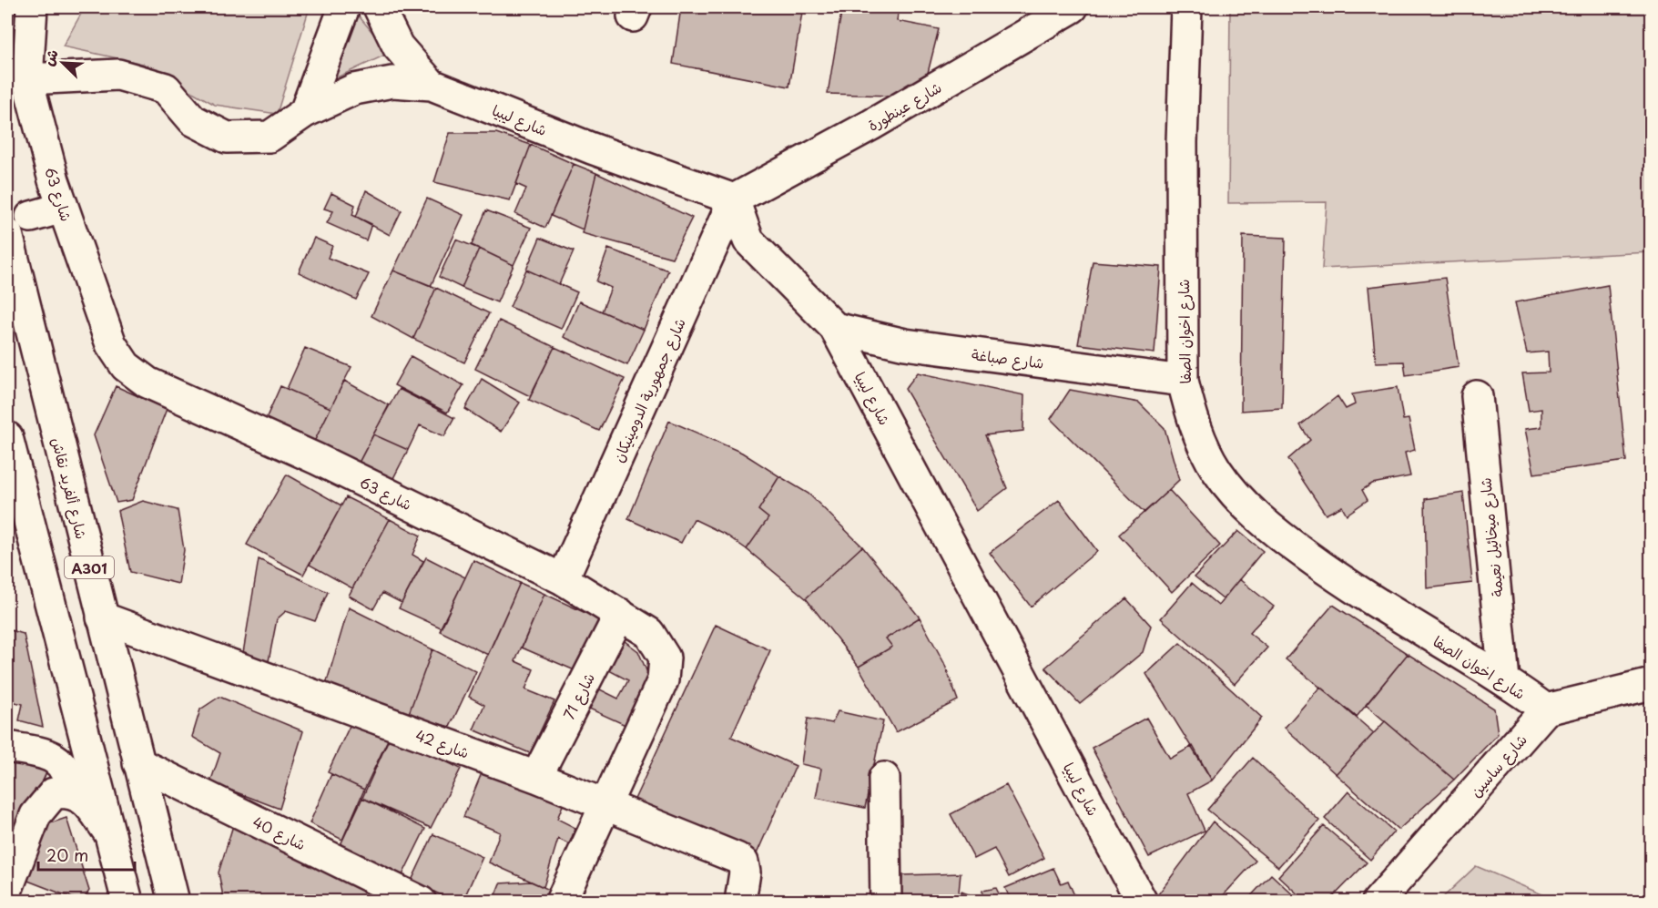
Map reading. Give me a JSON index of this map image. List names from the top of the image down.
{
  "streets": {
    "main road": [
      "شارع عينطورة",
      "شارع ليبيا",
      "شارع 63",
      "شارع اخوان الصفا",
      "شارع صباغة",
      "شارع جمهورية الدومينيكان",
      "شارع ألفريد نقاش",
      "شارع ميخائيل نعيمة",
      "A301",
      "شارع 71",
      "شارع 42",
      "شارع ساسين",
      "شارع 40"
    ]
  },
  "crossings": [
    ["شارع عينطورة", "شارع ليبيا"],
    ["شارع عينطورة", "شارع جمهورية الدومينيكان"],
    ["شارع ليبيا", "شارع 63"],
    ["شارع ليبيا", "شارع صباغة"],
    ["شارع ليبيا", "شارع جمهورية الدومينيكان"],
    ["شارع 63", "شارع جمهورية الدومينيكان"],
    ["شارع 63", "شارع 71"],
    ["شارع 63", "شارع 42"],
    ["شارع اخوان الصفا", "شارع صباغة"],
    ["شارع اخوان الصفا", "شارع ميخائيل نعيمة"],
    ["شارع اخوان الصفا", "شارع ساسين"],
    ["شارع ألفريد نقاش", "شارع 42"],
    ["شارع ألفريد نقاش", "شارع 40"],
    ["شارع 71", "شارع 42"]
  ],
  "scale_bar": "20 m",
  "north": "top left"
}
